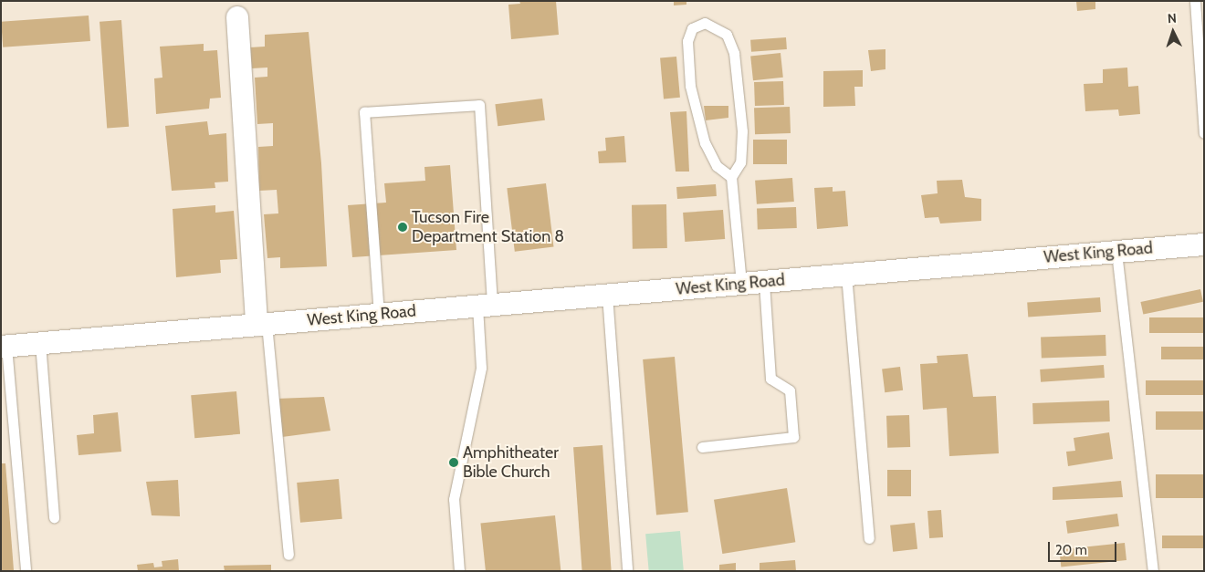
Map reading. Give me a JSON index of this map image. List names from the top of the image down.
{
  "streets": {
    "street": ["West King Road"]
  },
  "places": ["Tucson Fire Department Station 8", "Amphitheater Bible Church"],
  "scale_bar": "20 m",
  "north": "top"
}
